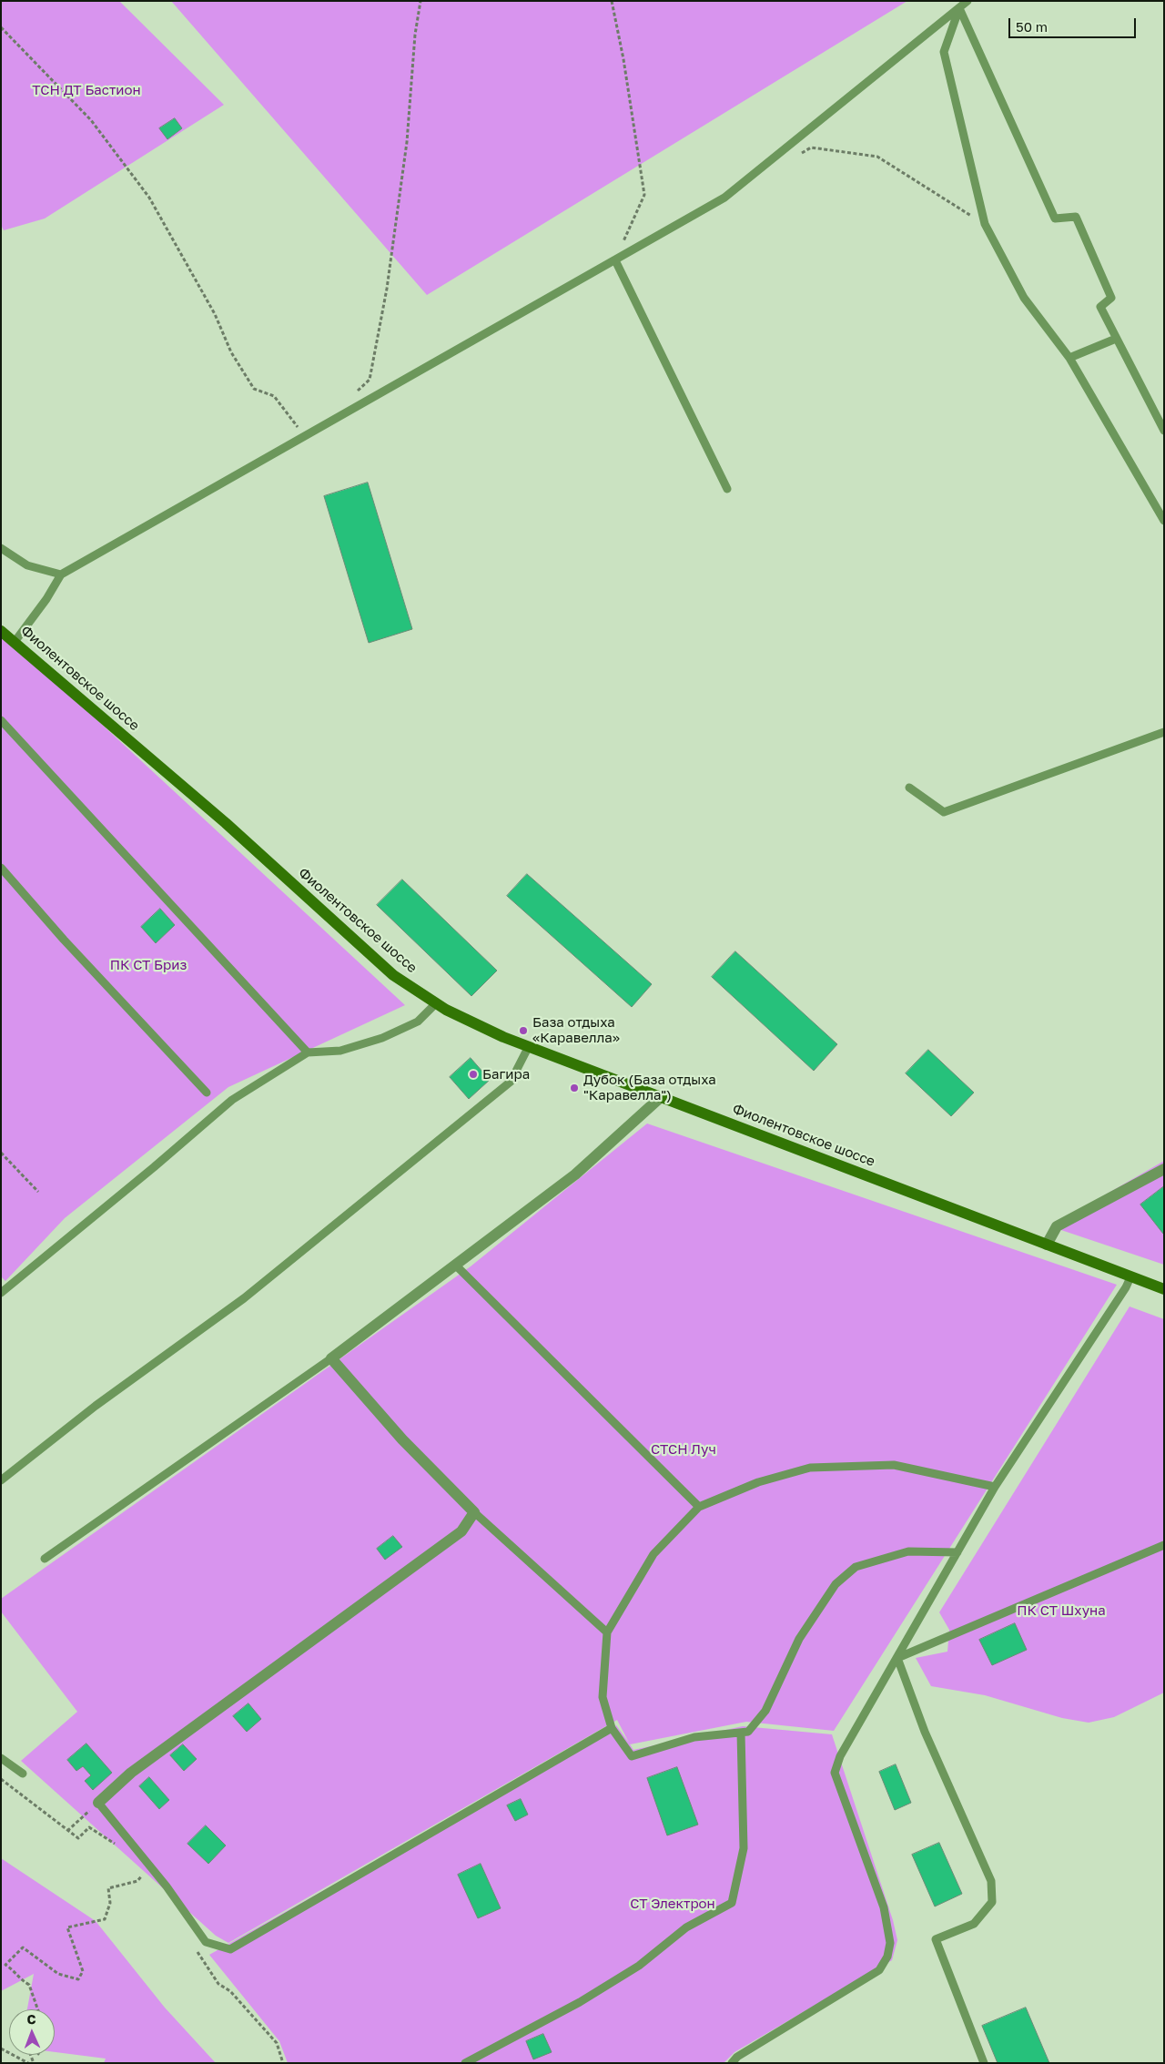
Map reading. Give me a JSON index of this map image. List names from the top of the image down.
{
  "streets": {
    "main road": ["Фиолентовское шоссе"]
  },
  "parks": [
    "ТСН ДТ Бастион",
    "ПК СТ Бриз",
    "СТСН Луч",
    "ПК СТ Шхуна",
    "СТ Электрон"
  ],
  "places": ["База отдыха «Каравелла»", "Багира", "Дубок (База отдыха \"Каравелла\")"],
  "scale_bar": "50 m",
  "north": "top"
}
